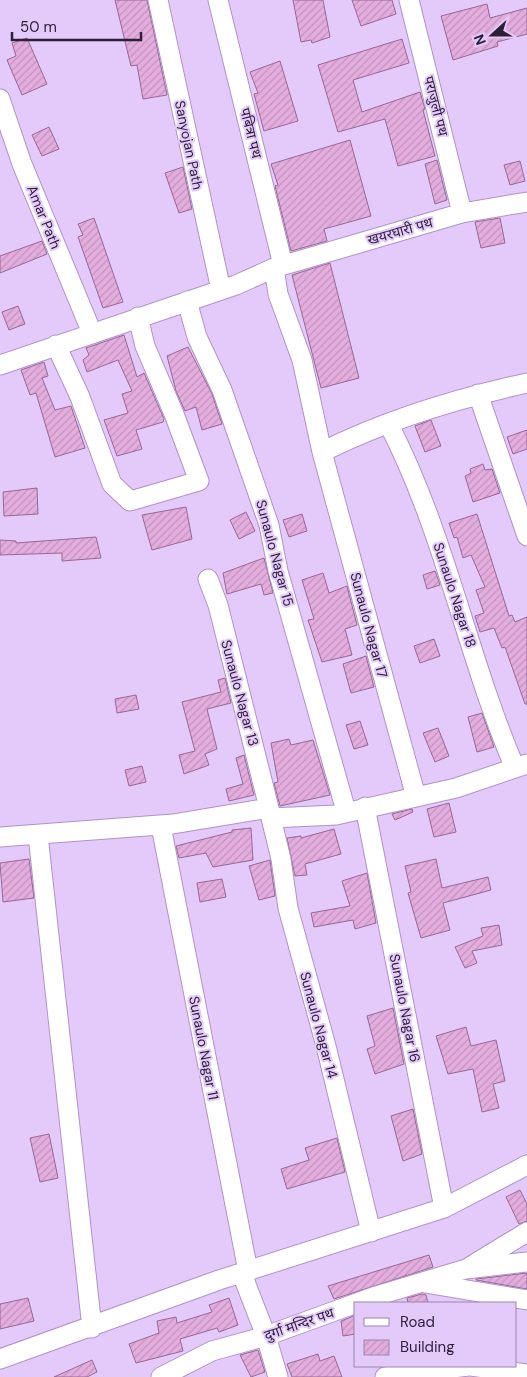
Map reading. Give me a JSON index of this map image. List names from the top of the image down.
{
  "streets": {
    "street": [
      "पराजुली पथ",
      "पबित्रा पथ",
      "Sanyojan Path",
      "Amar Path",
      "खयरघारी पथ",
      "Sunaulo Nagar 15",
      "Sunaulo Nagar 18",
      "Sunaulo Nagar 17",
      "Sunaulo Nagar 13",
      "Sunaulo Nagar 16",
      "Sunaulo Nagar 14",
      "Sunaulo Nagar 11",
      "दुर्गा मन्दिर पथ"
    ]
  },
  "crossings": [
    ["पराजुली पथ", "खयरघारी पथ"],
    ["पबित्रा पथ", "खयरघारी पथ"],
    ["पबित्रा पथ", "Sunaulo Nagar 17"],
    ["Sanyojan Path", "खयरघारी पथ"],
    ["Amar Path", "खयरघारी पथ"],
    ["खयरघारी पथ", "Sunaulo Nagar 15"],
    ["Sunaulo Nagar 13", "Sunaulo Nagar 14"],
    ["Sunaulo Nagar 11", "दुर्गा मन्दिर पथ"]
  ],
  "legend": ["Road", "Building"],
  "scale_bar": "50 m",
  "north": "left"
}
